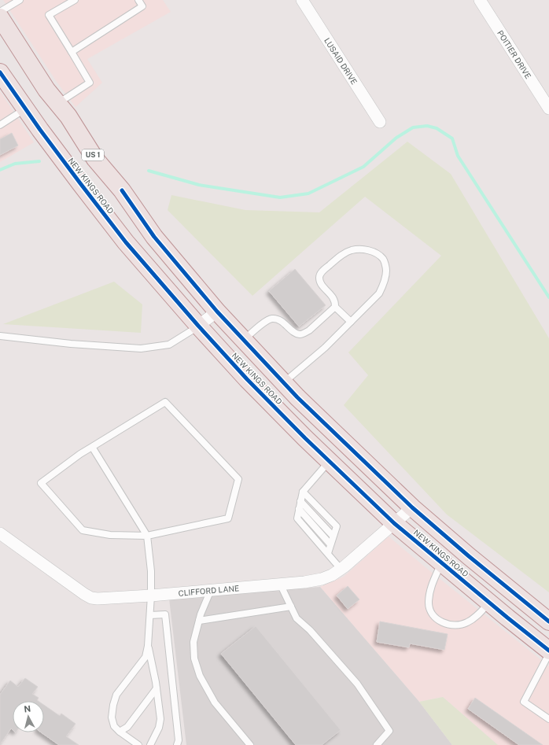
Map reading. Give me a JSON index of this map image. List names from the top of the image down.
{
  "streets": {
    "highway": ["US 1", "NEW KINGS ROAD"],
    "street": ["POITIER DRIVE", "LUSAID DRIVE", "CLIFFORD LANE"]
  },
  "crossings": [
    ["NEW KINGS ROAD", "CLIFFORD LANE"]
  ],
  "north": "top"
}
